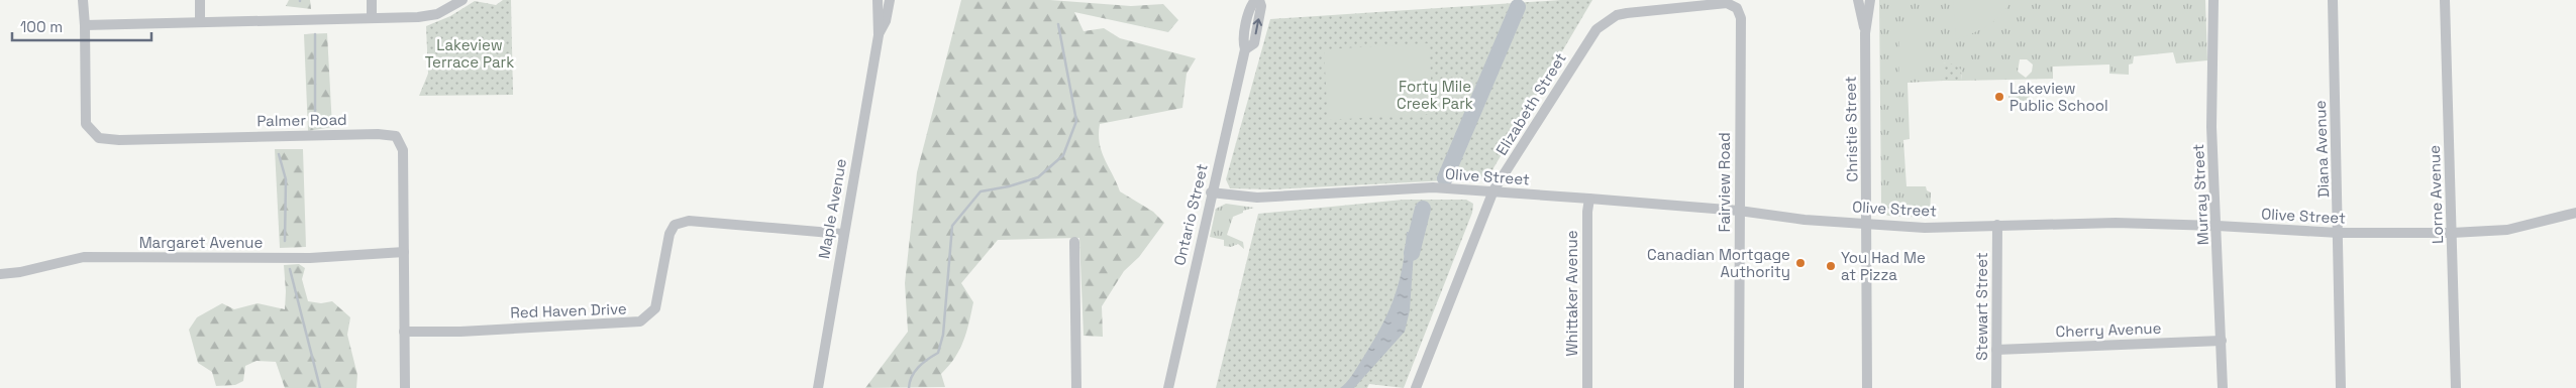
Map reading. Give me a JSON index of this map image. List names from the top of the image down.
{
  "streets": {
    "street": [
      "Elizabeth Street",
      "Palmer Road",
      "Christie Street",
      "Diana Avenue",
      "Olive Street",
      "Fairview Road",
      "Murray Street",
      "Lorne Avenue",
      "Maple Avenue",
      "Ontario Street",
      "Margaret Avenue",
      "Whittaker Avenue",
      "Stewart Street",
      "Red Haven Drive",
      "Cherry Avenue"
    ]
  },
  "crossings": [
    ["Elizabeth Street", "Olive Street"],
    ["Elizabeth Street", "Fairview Road"],
    ["Palmer Road", "Margaret Avenue"],
    ["Palmer Road", "Red Haven Drive"],
    ["Christie Street", "Olive Street"],
    ["Diana Avenue", "Olive Street"],
    ["Olive Street", "Fairview Road"],
    ["Olive Street", "Murray Street"],
    ["Olive Street", "Lorne Avenue"],
    ["Olive Street", "Ontario Street"],
    ["Olive Street", "Whittaker Avenue"],
    ["Olive Street", "Stewart Street"],
    ["Murray Street", "Cherry Avenue"],
    ["Maple Avenue", "Red Haven Drive"],
    ["Stewart Street", "Cherry Avenue"]
  ],
  "parks": ["Lakeview Terrace Park", "Forty Mile Creek Park"],
  "places": ["Lakeview Public School", "Canadian Mortgage Authority", "You Had Me at Pizza"],
  "scale_bar": "100 m"
}
